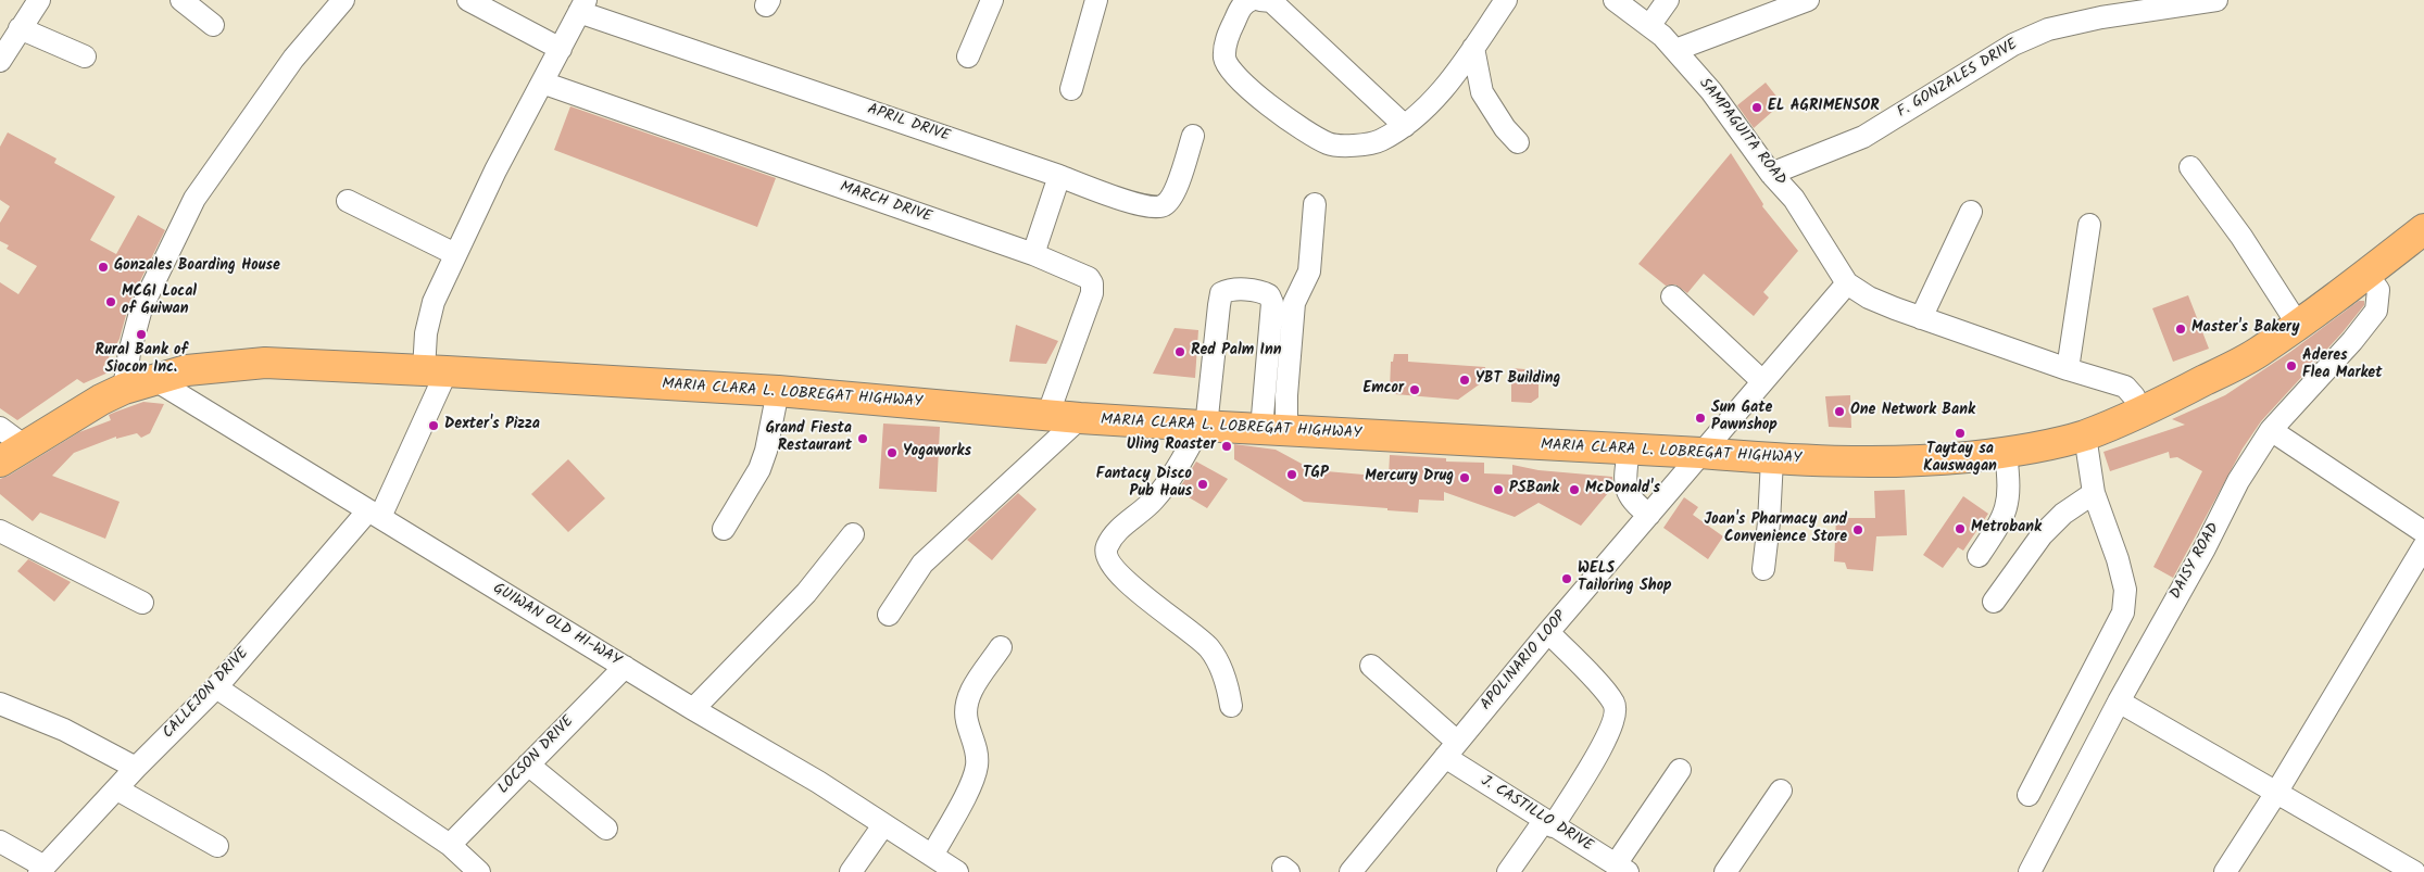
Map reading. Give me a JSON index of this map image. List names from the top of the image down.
{
  "streets": {
    "highway": ["MARIA CLARA L. LOBREGAT HIGHWAY"],
    "street": [
      "F. GONZALES DRIVE",
      "APRIL DRIVE",
      "SAMPAGUITA ROAD",
      "MARCH DRIVE",
      "DAISY ROAD",
      "GUIWAN OLD HI-WAY",
      "APOLINARIO LOOP",
      "CALLEJON DRIVE",
      "LOCSON DRIVE",
      "J. CASTILLO DRIVE"
    ]
  },
  "crossings": [
    ["F. GONZALES DRIVE", "SAMPAGUITA ROAD"],
    ["APRIL DRIVE", "CALLEJON DRIVE"],
    ["SAMPAGUITA ROAD", "MARIA CLARA L. LOBREGAT HIGHWAY"],
    ["MARCH DRIVE", "MARIA CLARA L. LOBREGAT HIGHWAY"],
    ["MARCH DRIVE", "CALLEJON DRIVE"],
    ["MARIA CLARA L. LOBREGAT HIGHWAY", "DAISY ROAD"],
    ["MARIA CLARA L. LOBREGAT HIGHWAY", "GUIWAN OLD HI-WAY"],
    ["MARIA CLARA L. LOBREGAT HIGHWAY", "APOLINARIO LOOP"],
    ["MARIA CLARA L. LOBREGAT HIGHWAY", "CALLEJON DRIVE"],
    ["GUIWAN OLD HI-WAY", "CALLEJON DRIVE"],
    ["GUIWAN OLD HI-WAY", "LOCSON DRIVE"],
    ["APOLINARIO LOOP", "J. CASTILLO DRIVE"]
  ],
  "places": [
    "EL AGRIMENSOR",
    "Gonzales Boarding House",
    "MCGI Local of Guiwan",
    "Master's Bakery",
    "Rural Bank of Siocon Inc.",
    "Red Palm Inn",
    "Aderes Flea Market",
    "YBT Building",
    "Emcor",
    "One Network Bank",
    "Sun Gate Pawnshop",
    "Dexter's Pizza",
    "Taytay sa Kauswagan",
    "Grand Fiesta Restaurant",
    "Uling Roaster",
    "Yogaworks",
    "TGP",
    "Mercury Drug",
    "Fantacy Disco Pub Haus",
    "PSBank",
    "McDonald's",
    "Metrobank",
    "Joan's Pharmacy and Convenience Store",
    "WELS Tailoring Shop"
  ]
}
